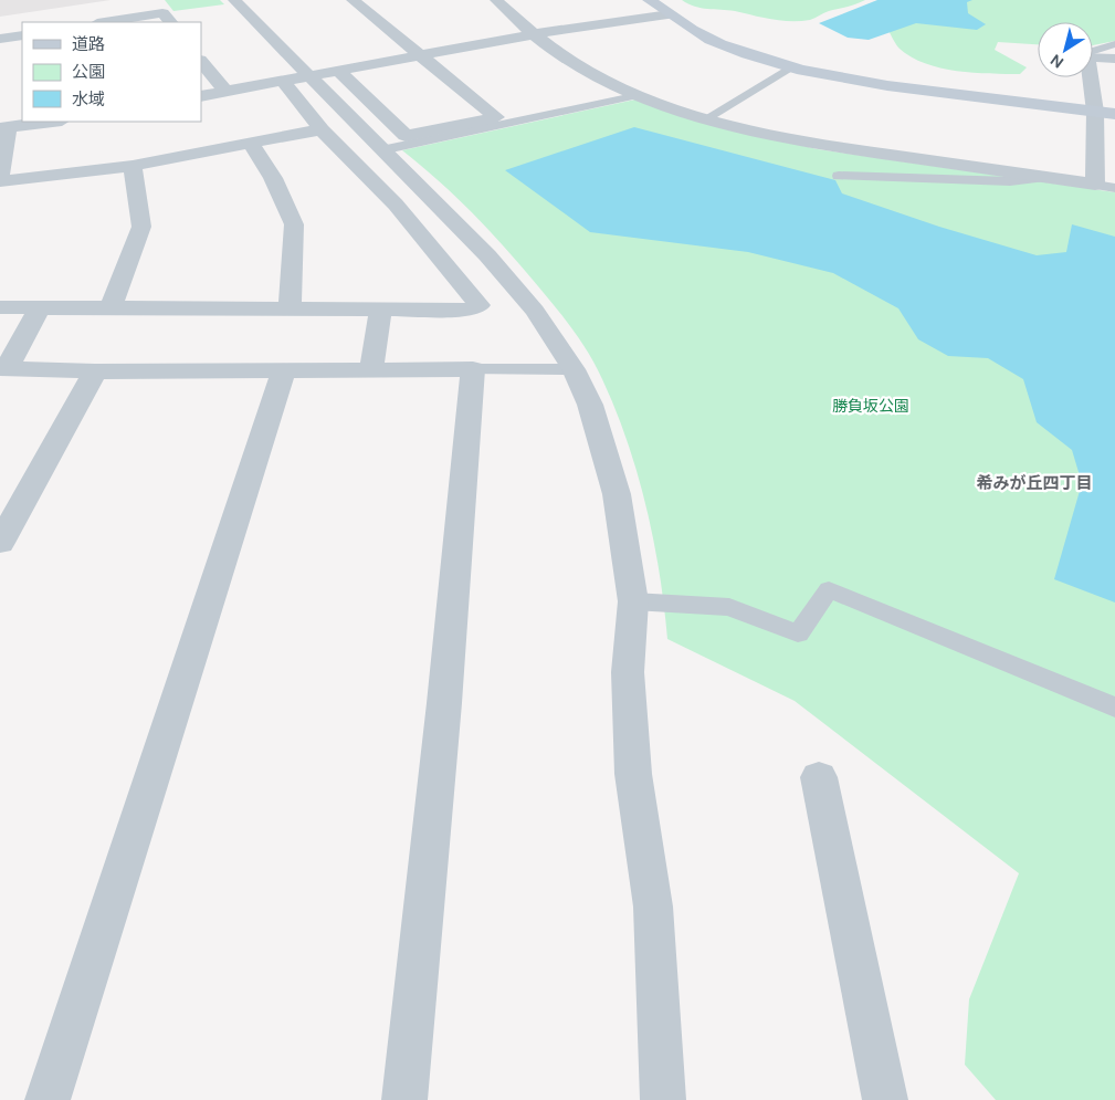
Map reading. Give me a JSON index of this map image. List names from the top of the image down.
{
  "districts": ["希みが丘四丁目"],
  "parks": ["勝負坂公園"],
  "legend": ["道路", "公園", "水域"],
  "north": "bottom left"
}
